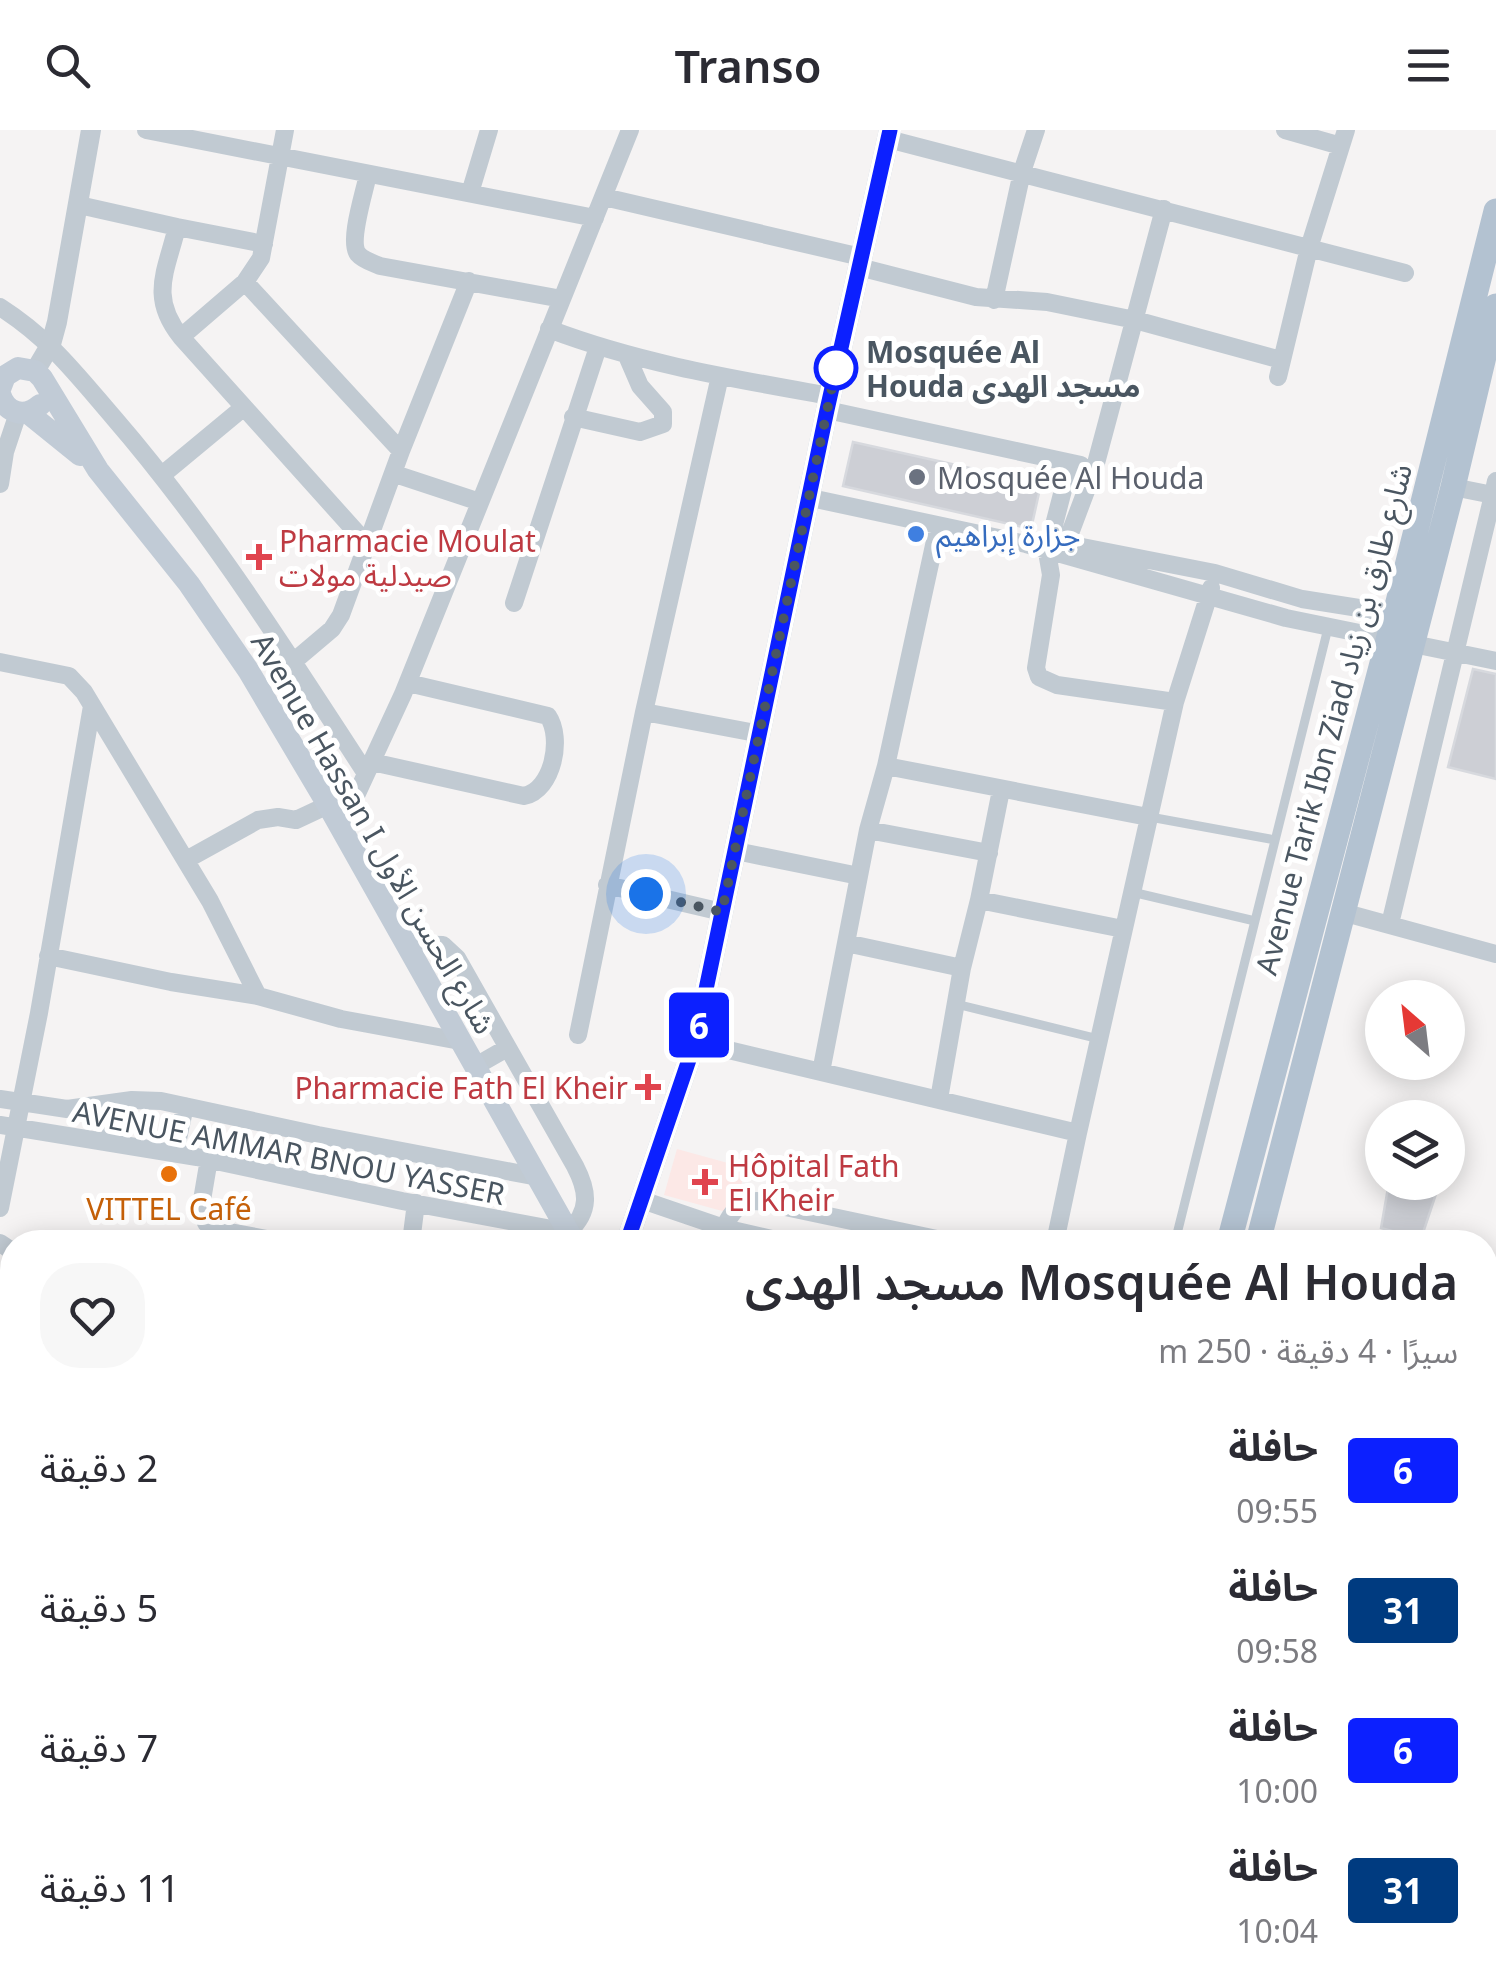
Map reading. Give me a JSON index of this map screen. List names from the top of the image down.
{
  "streets": {
    "main road": ["Avenue Tarik Ibn Ziad شارع طارق بن زياد", "Avenue Hassan I شارع الحسن الأول"],
    "street": ["AVENUE AMMAR BNOU YASSER"]
  },
  "places": {
    "other": [
      "Mosquée Al Houda مسجد الهدى",
      "Mosquée Al Houda",
      "جزارة إبراهيم",
      "VITTEL Café"
    ],
    "health": ["Pharmacie Moulat صيدلية مولات", "Pharmacie Fath El Kheir", "Hôpital Fath El Kheir"]
  },
  "lines": ["bus line 6"],
  "north": "top left",
  "page": {
    "header": "Transo",
    "on_map": "6",
    "heading": ["Mosquée Al Houda مسجد الهدى", "سيرًا · 4 دقيقة · 250 m"],
    "list": [
      {
        "mark": "6",
        "name": "حافلة",
        "note": "09:55",
        "value": "2 دقيقة"
      },
      {
        "mark": "31",
        "name": "حافلة",
        "note": "09:58",
        "value": "5 دقيقة"
      },
      {
        "mark": "6",
        "name": "حافلة",
        "note": "10:00",
        "value": "7 دقيقة"
      },
      {
        "mark": "31",
        "name": "حافلة",
        "note": "10:04",
        "value": "11 دقيقة"
      }
    ]
  }
}
